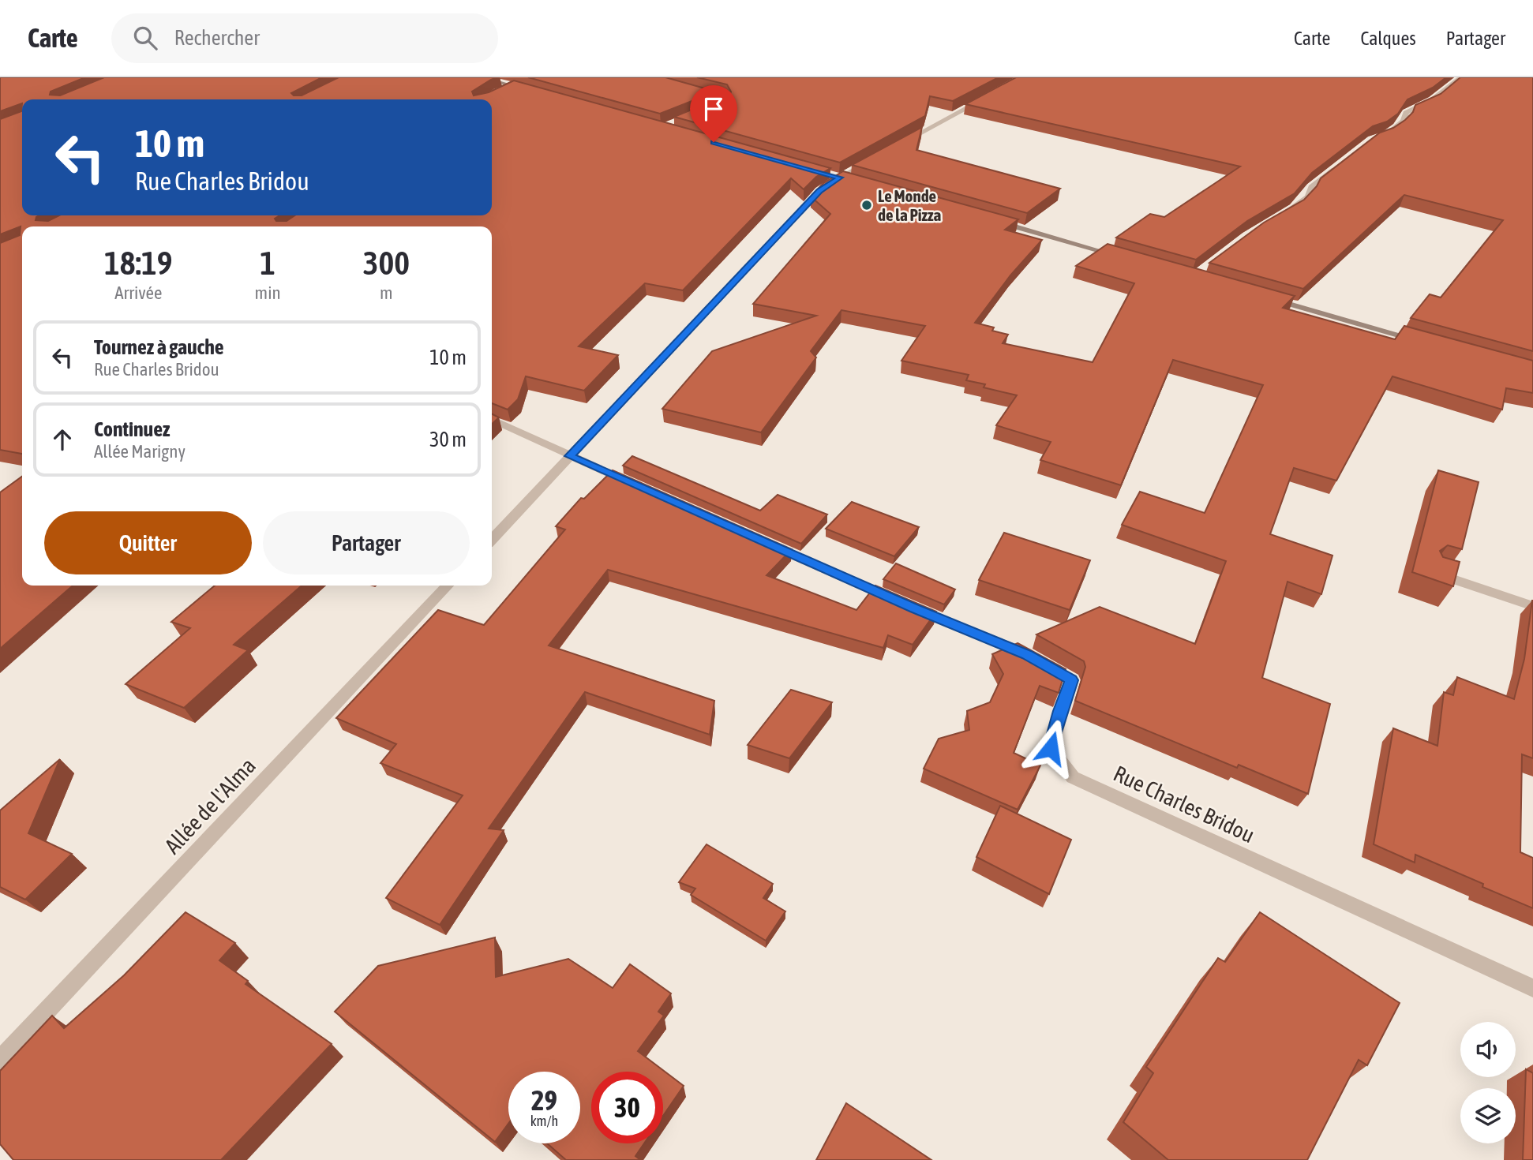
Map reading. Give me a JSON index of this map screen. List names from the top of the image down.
{
  "streets": {
    "street": ["Rue Charles Bridou", "Allée de l'Alma"]
  },
  "places": ["Le Monde de la Pizza"],
  "page": {
    "header": "Carte",
    "search": "Rechercher",
    "nav": ["Carte", "Calques", "Partager"],
    "turn": ["10 m", "Rue Charles Bridou"],
    "eta": [
      "18:19",
      "Arrivée",
      "1",
      "min",
      "300",
      "m"
    ],
    "list": [
      {
        "name": "Tournez à gauche",
        "note": "Rue Charles Bridou",
        "value": "10 m"
      },
      {
        "name": "Continuez",
        "note": "Allée Marigny",
        "value": "30 m"
      }
    ],
    "buttons": ["Quitter", "Partager"],
    "speed": "29 km/h",
    "limit": "30"
  }
}
